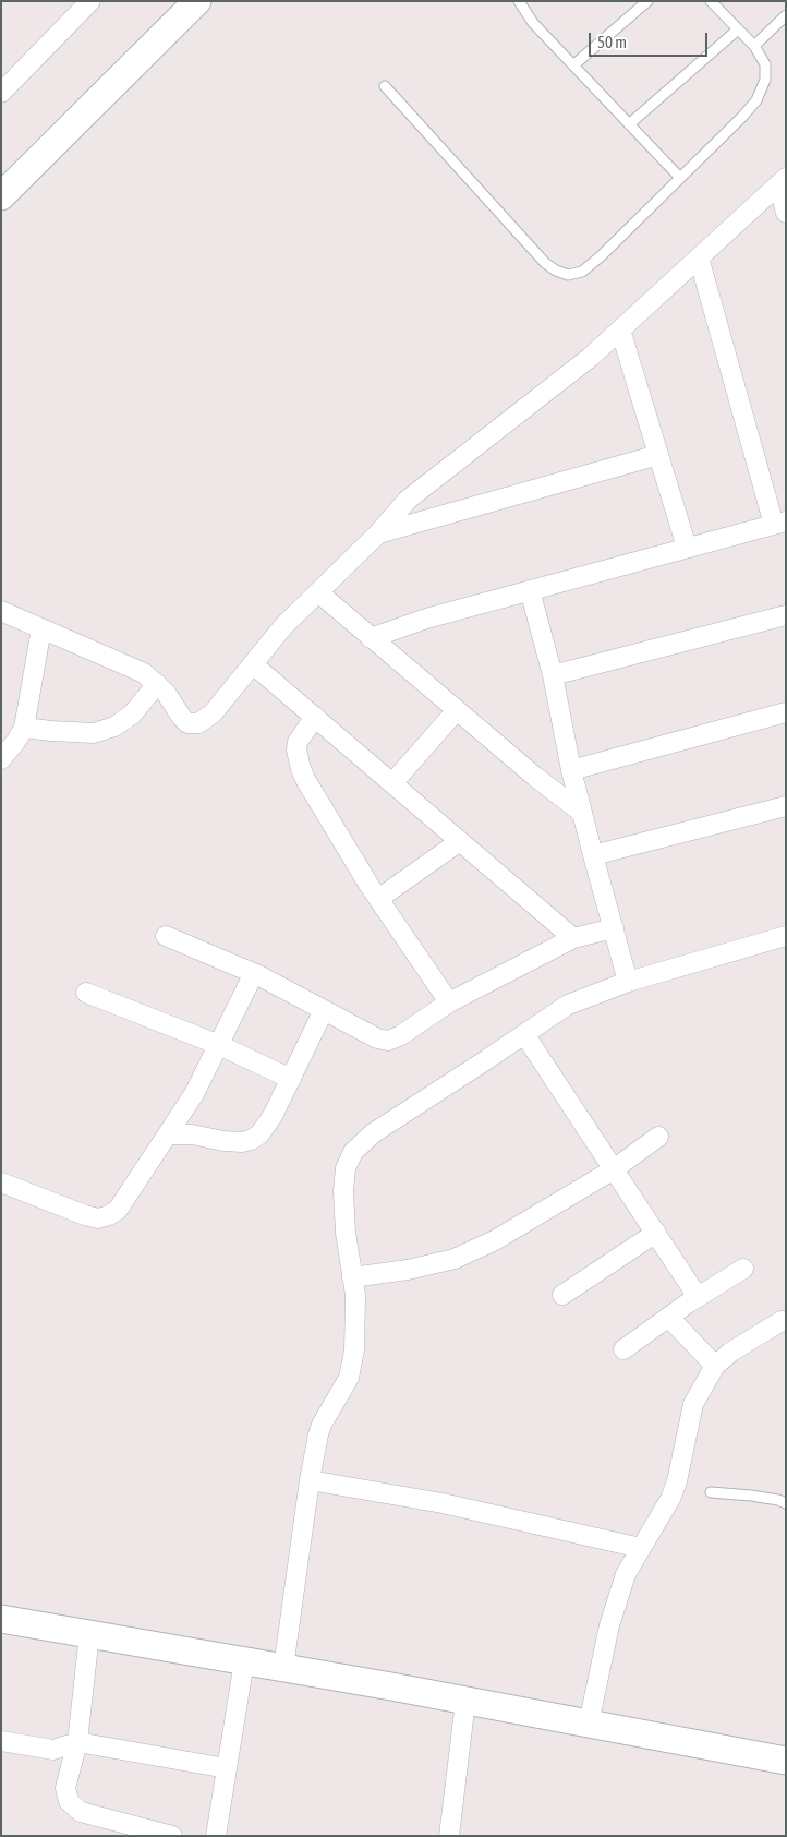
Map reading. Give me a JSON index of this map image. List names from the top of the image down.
{
  "scale_bar": "50 m"
}
